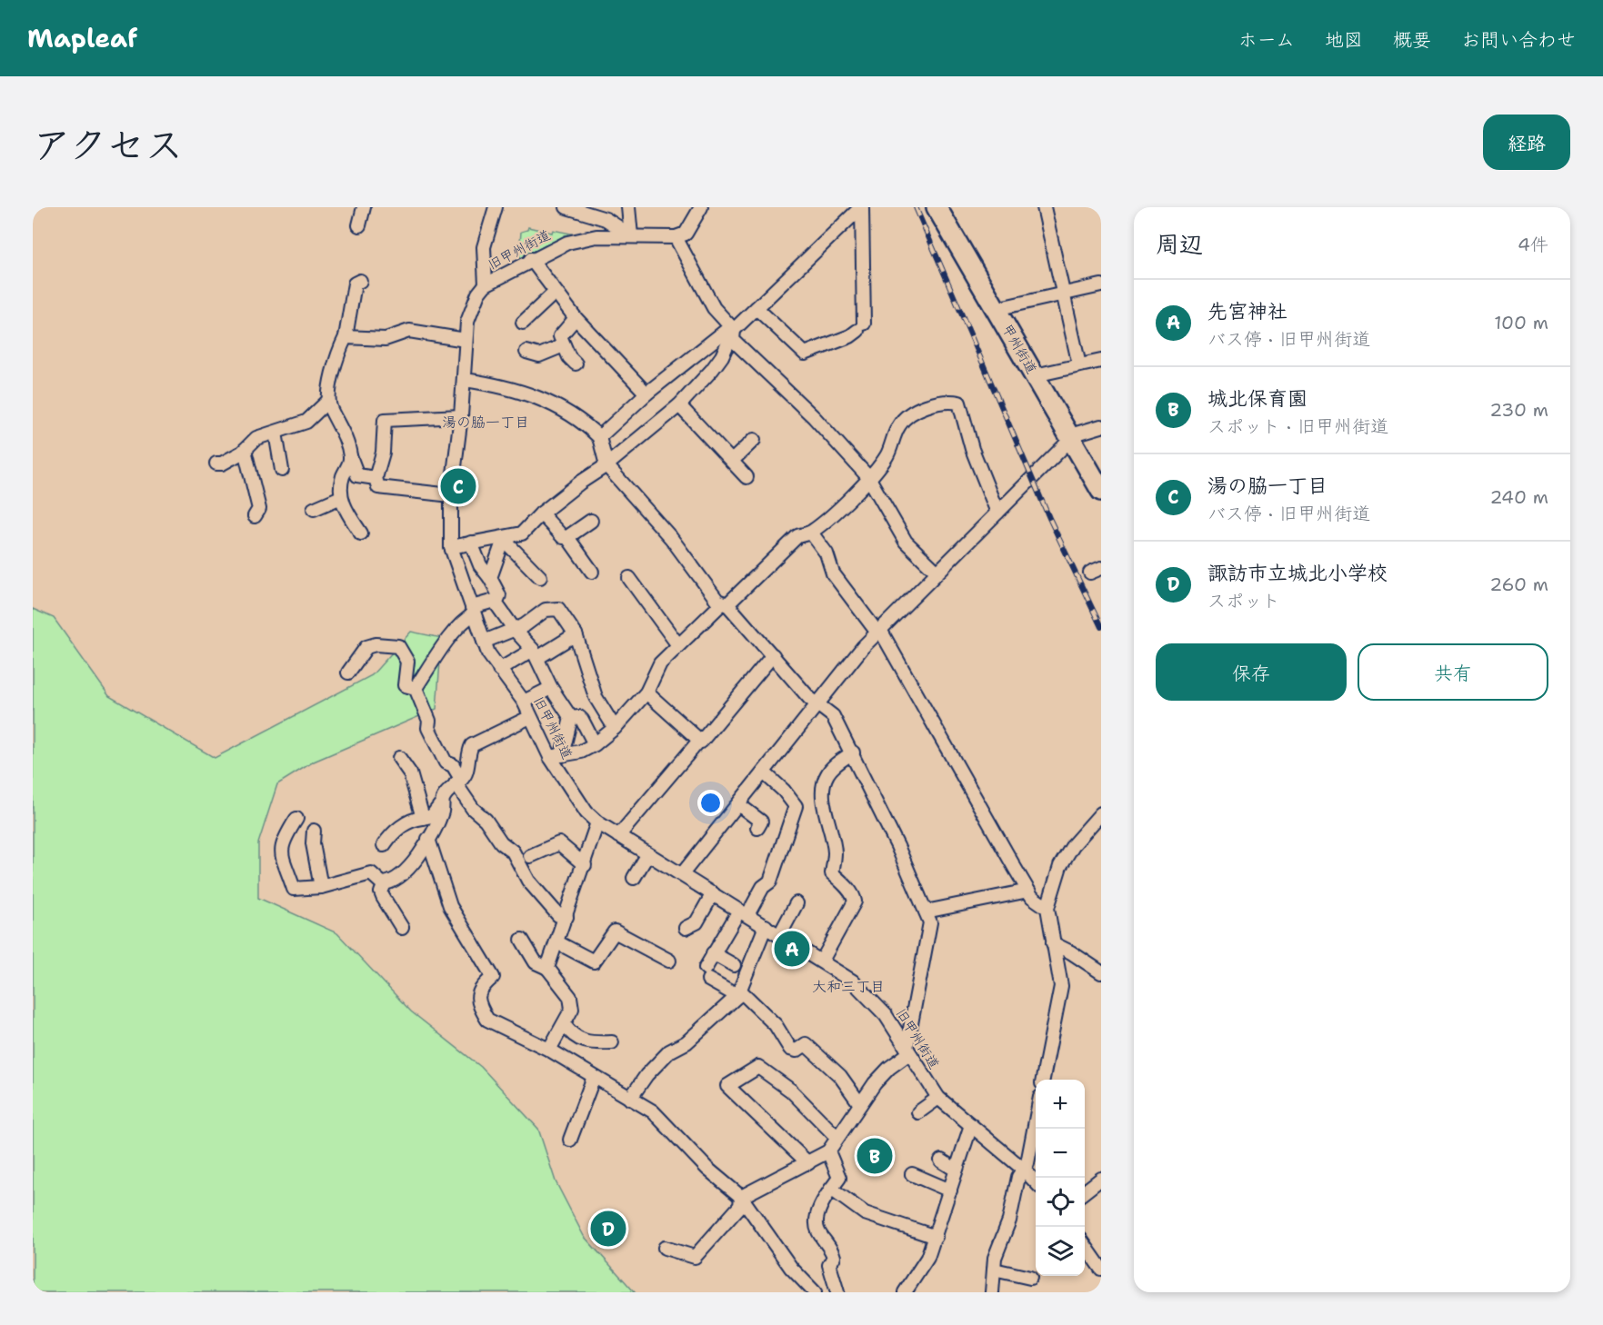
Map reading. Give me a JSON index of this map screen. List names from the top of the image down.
{
  "streets": {
    "highway": ["甲州街道"],
    "street": ["旧甲州街道"]
  },
  "districts": ["湯の脇一丁目", "大和三丁目"],
  "page": {
    "header": "Mapleaf",
    "nav": [
      "ホーム",
      "地図",
      "概要",
      "お問い合わせ"
    ],
    "title": "アクセス",
    "buttons": [
      "経路",
      ["保存", "共有"]
    ],
    "heading": ["周辺", "4件"],
    "list": [
      {
        "mark": "A",
        "name": "先宮神社",
        "note": "バス停 · 旧甲州街道",
        "value": "100 m"
      },
      {
        "mark": "B",
        "name": "城北保育園",
        "note": "スポット · 旧甲州街道",
        "value": "230 m"
      },
      {
        "mark": "C",
        "name": "湯の脇一丁目",
        "note": "バス停 · 旧甲州街道",
        "value": "240 m"
      },
      {
        "mark": "D",
        "name": "諏訪市立城北小学校",
        "note": "スポット",
        "value": "260 m"
      }
    ],
    "pins": [
      "C",
      "A",
      "B",
      "D"
    ],
    "map_buttons": ["+", "−"]
  }
}
